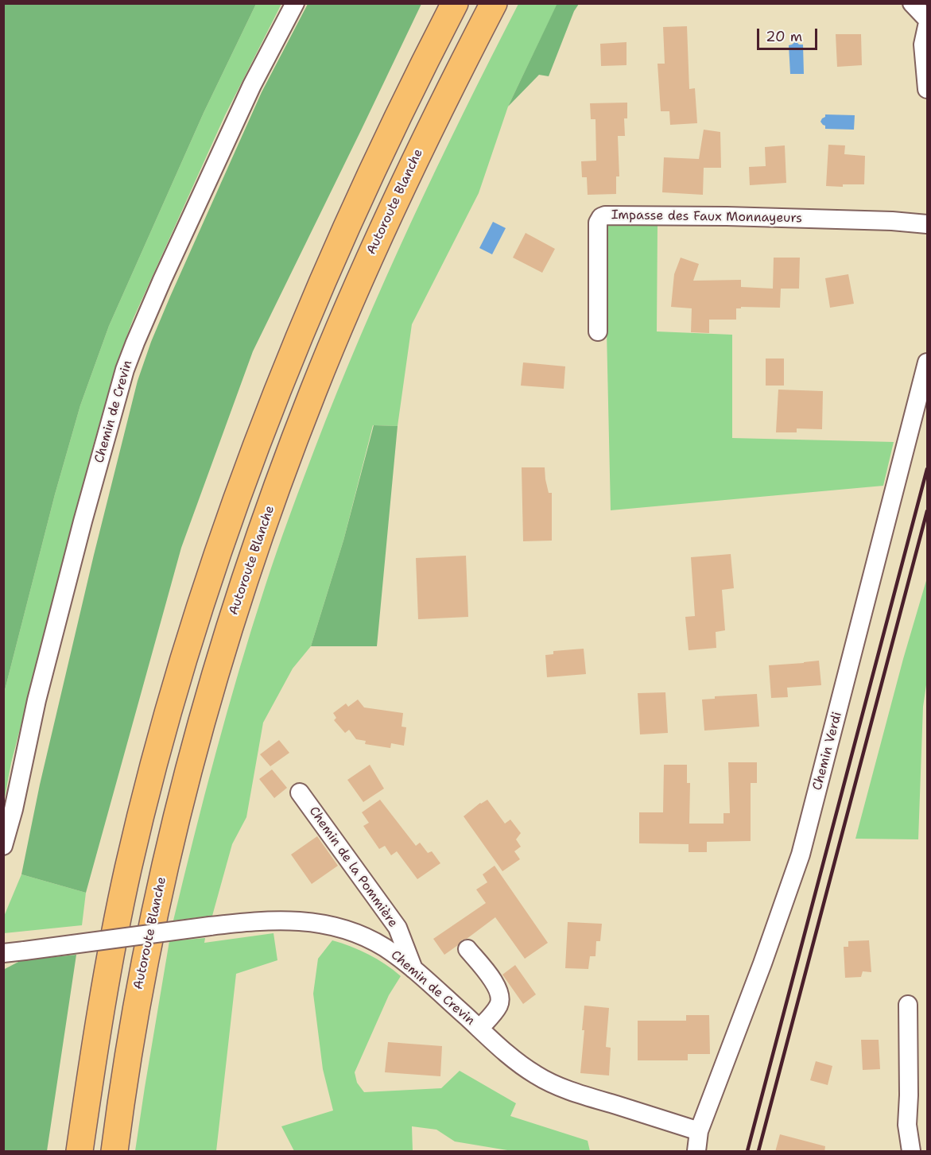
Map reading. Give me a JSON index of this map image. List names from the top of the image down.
{
  "streets": {
    "highway": ["Autoroute Blanche"],
    "street": [
      "Impasse des Faux Monnayeurs",
      "Chemin de Crevin",
      "Chemin Verdi",
      "Chemin de la Pommière"
    ]
  },
  "crossings": [
    ["Chemin de Crevin", "Chemin Verdi"],
    ["Chemin de Crevin", "Chemin de la Pommière"]
  ],
  "scale_bar": "20 m"
}
